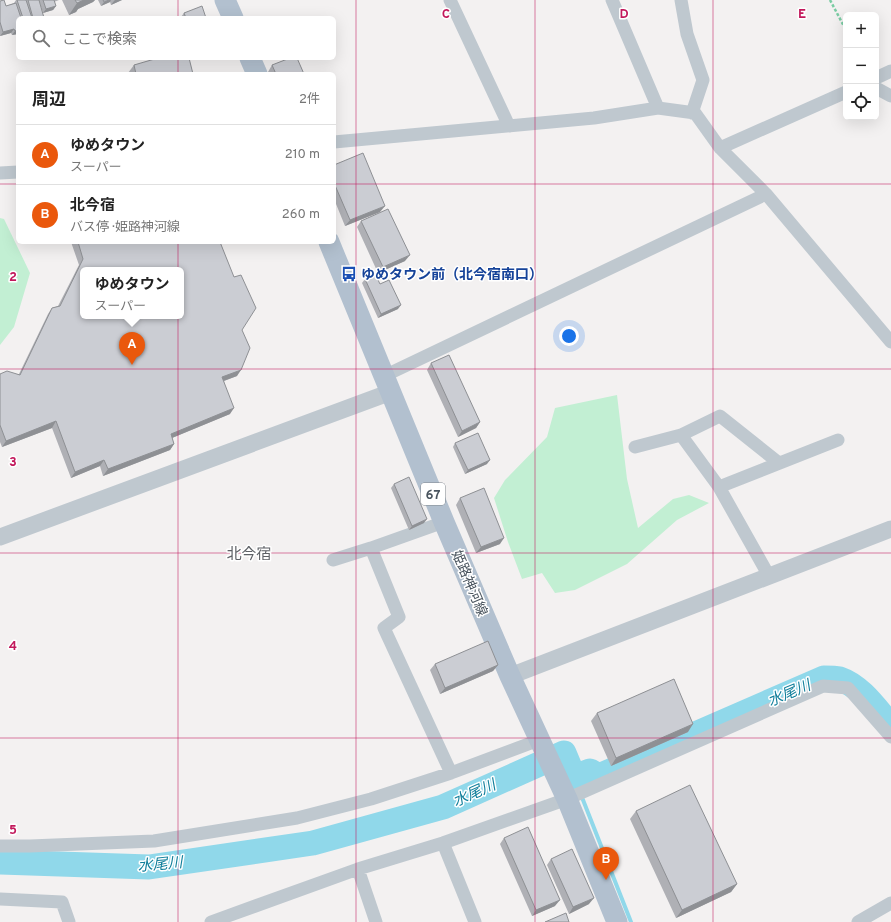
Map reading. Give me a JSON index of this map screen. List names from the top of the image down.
{
  "streets": {
    "main road": ["67", "姫路神河線"]
  },
  "districts": ["北今宿"],
  "water": ["水尾川"],
  "places": {
    "bus stop": ["ゆめタウン前（北今宿南口）"]
  },
  "page": {
    "map_buttons": ["+", "−"],
    "search": "ここで検索",
    "heading": ["周辺", "2件"],
    "list": [
      {
        "mark": "A",
        "name": "ゆめタウン",
        "note": "スーパー",
        "value": "210 m"
      },
      {
        "mark": "B",
        "name": "北今宿",
        "note": "バス停 · 姫路神河線",
        "value": "260 m"
      }
    ],
    "popup": ["ゆめタウン", "スーパー"],
    "pins": ["A", "B"]
  },
  "grid": {
    "columns": ["C", "D", "E"],
    "rows": [
      "2",
      "3",
      "4",
      "5"
    ]
  }
}
